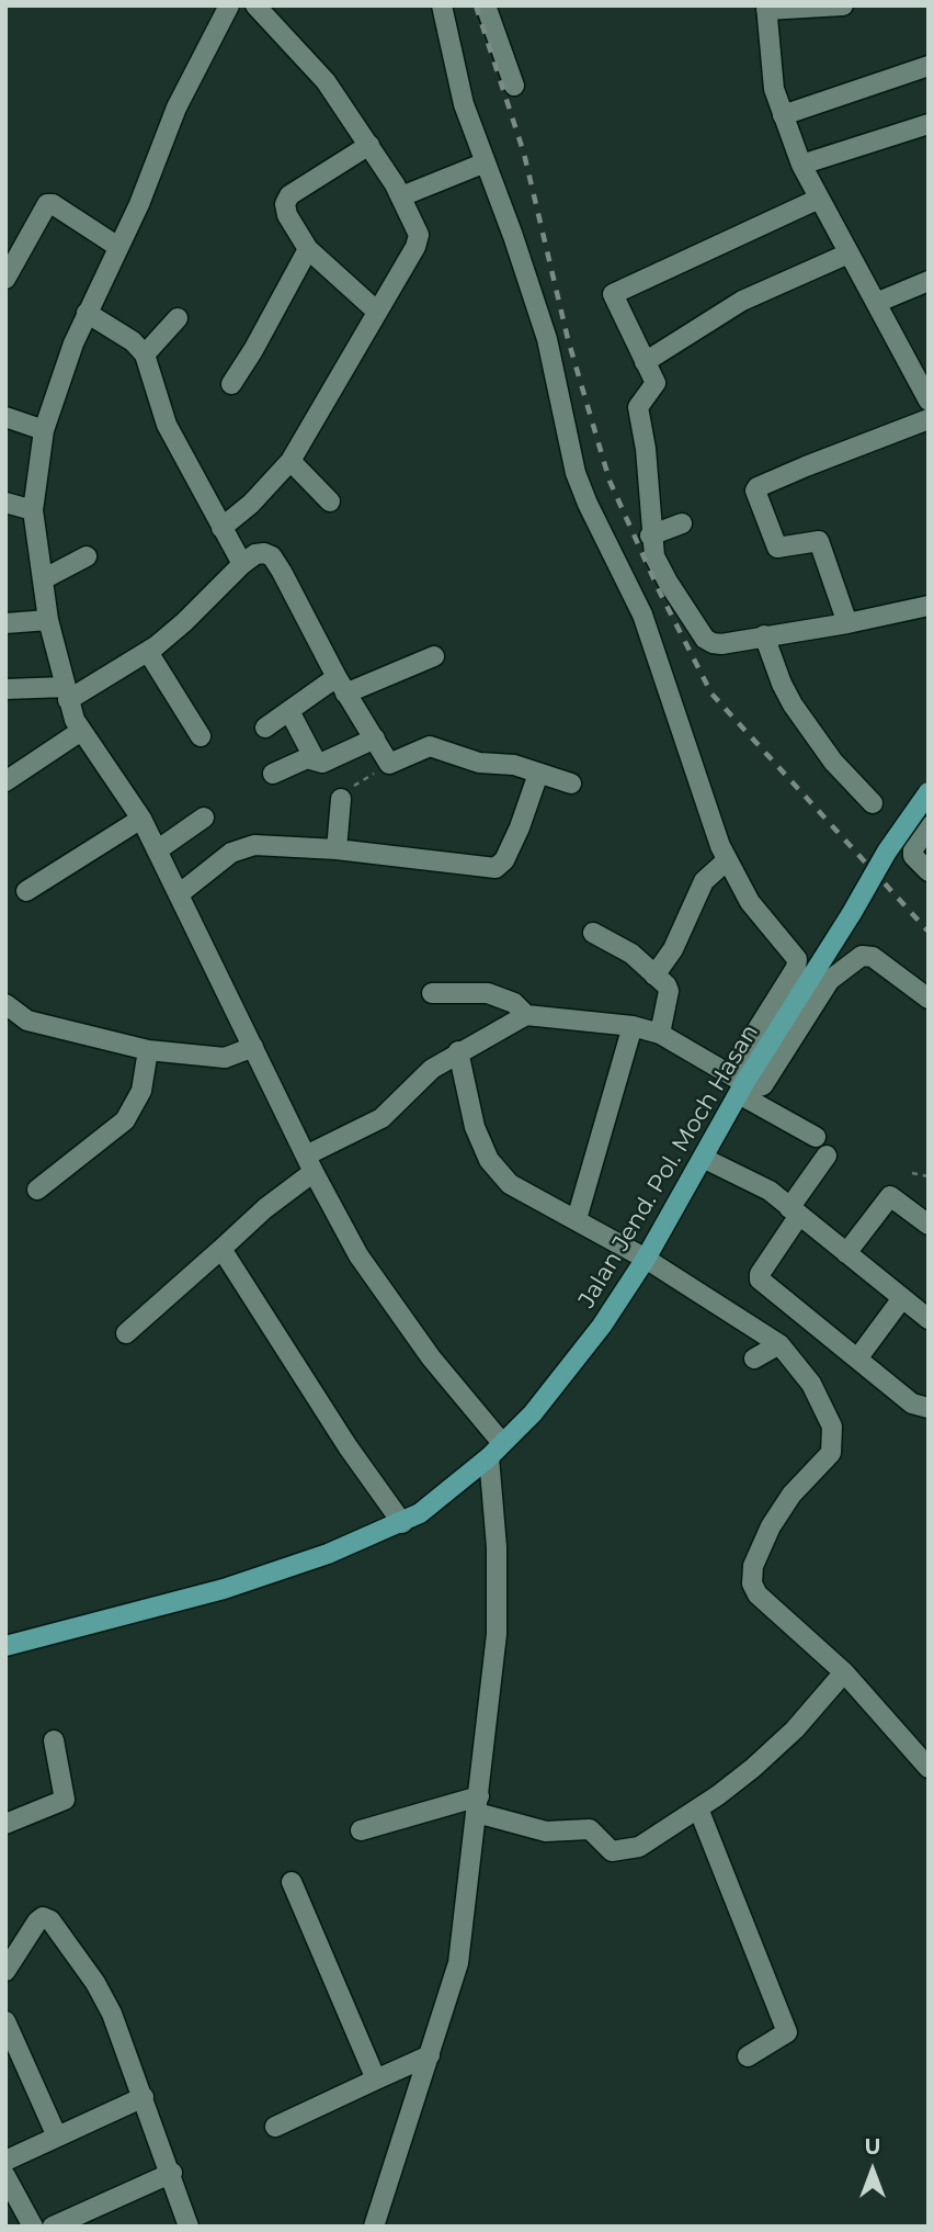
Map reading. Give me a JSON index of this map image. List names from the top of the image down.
{
  "streets": {
    "main road": ["Jalan Jend. Pol. Moch Hasan"]
  },
  "north": "top"
}
